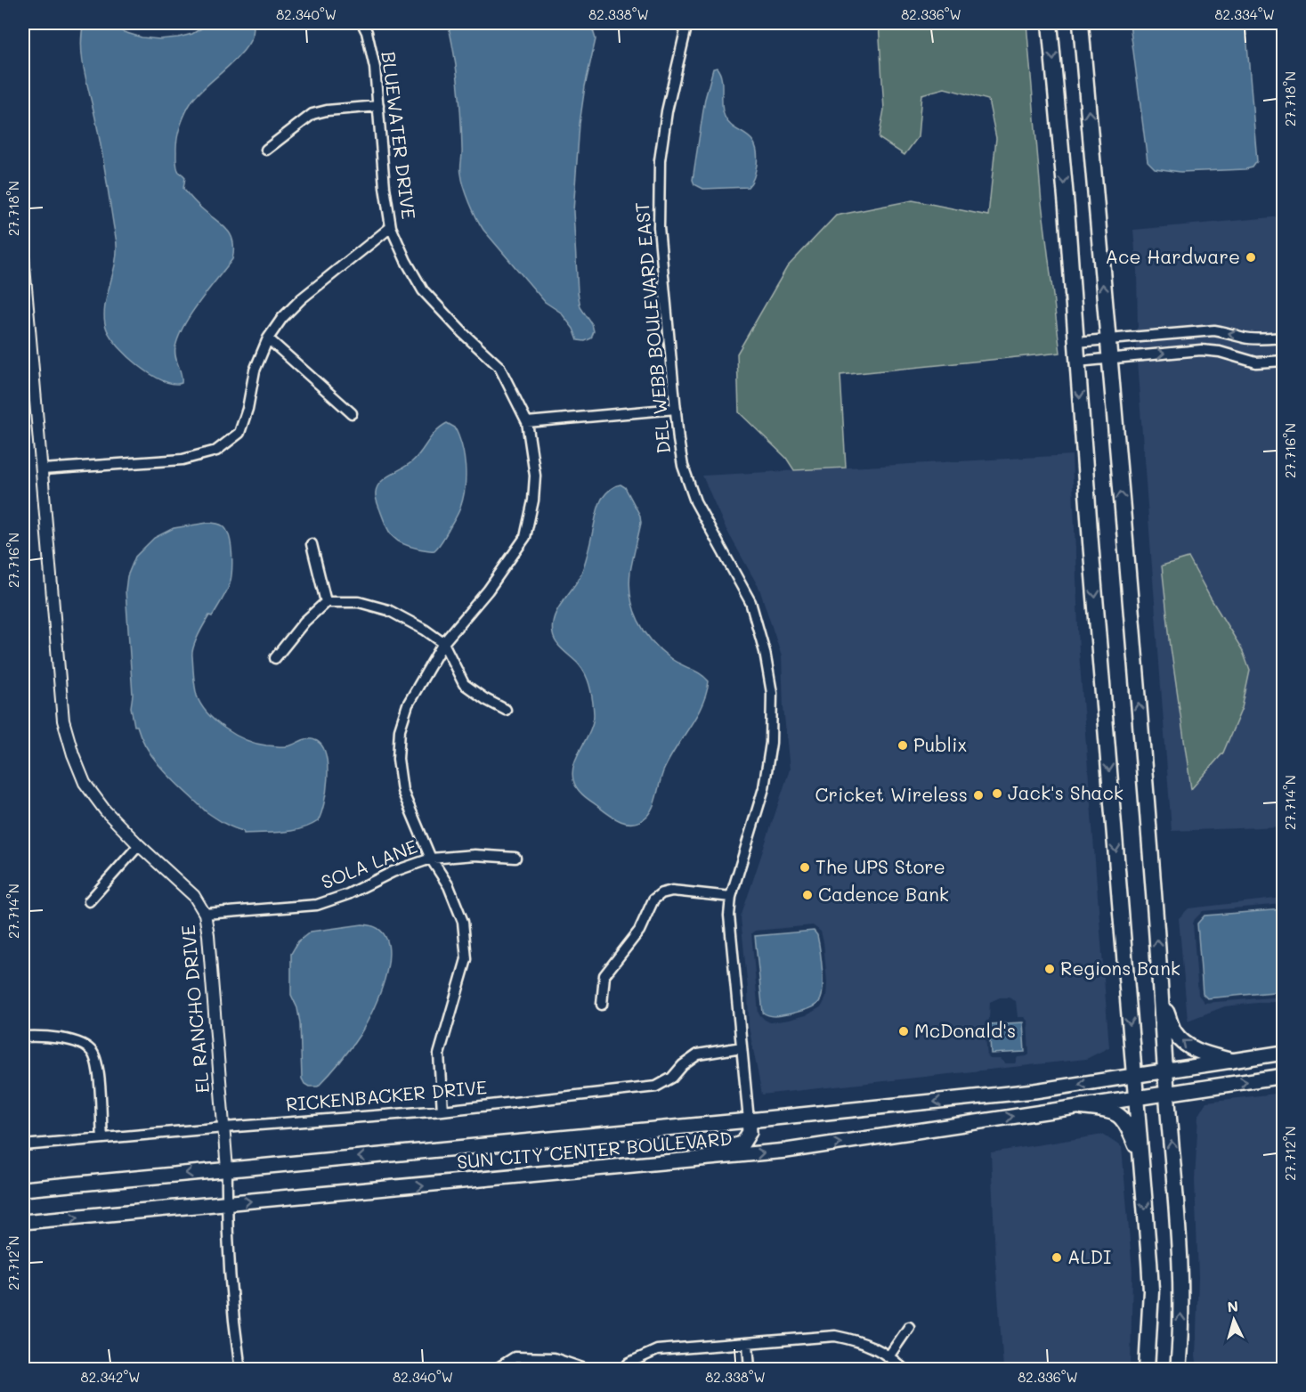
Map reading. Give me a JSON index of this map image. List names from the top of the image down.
{
  "streets": {
    "main road": ["SUN CITY CENTER BOULEVARD"],
    "street": [
      "BLUEWATER DRIVE",
      "DEL WEBB BOULEVARD EAST",
      "SOLA LANE",
      "EL RANCHO DRIVE",
      "RICKENBACKER DRIVE"
    ]
  },
  "crossings": [
    ["BLUEWATER DRIVE", "SOLA LANE"],
    ["BLUEWATER DRIVE", "RICKENBACKER DRIVE"],
    ["DEL WEBB BOULEVARD EAST", "RICKENBACKER DRIVE"],
    ["DEL WEBB BOULEVARD EAST", "SUN CITY CENTER BOULEVARD"],
    ["SOLA LANE", "EL RANCHO DRIVE"],
    ["EL RANCHO DRIVE", "RICKENBACKER DRIVE"],
    ["EL RANCHO DRIVE", "SUN CITY CENTER BOULEVARD"]
  ],
  "places": [
    "Ace Hardware",
    "Publix",
    "Jack's Shack",
    "Cricket Wireless",
    "The UPS Store",
    "Cadence Bank",
    "Regions Bank",
    "McDonald's",
    "ALDI"
  ],
  "north": "top",
  "coordinates": [
    "82.340°W",
    "82.338°W",
    "82.336°W",
    "82.334°W",
    "27.718°N",
    "27.716°N",
    "27.714°N",
    "27.712°N",
    "82.342°W"
  ]
}
